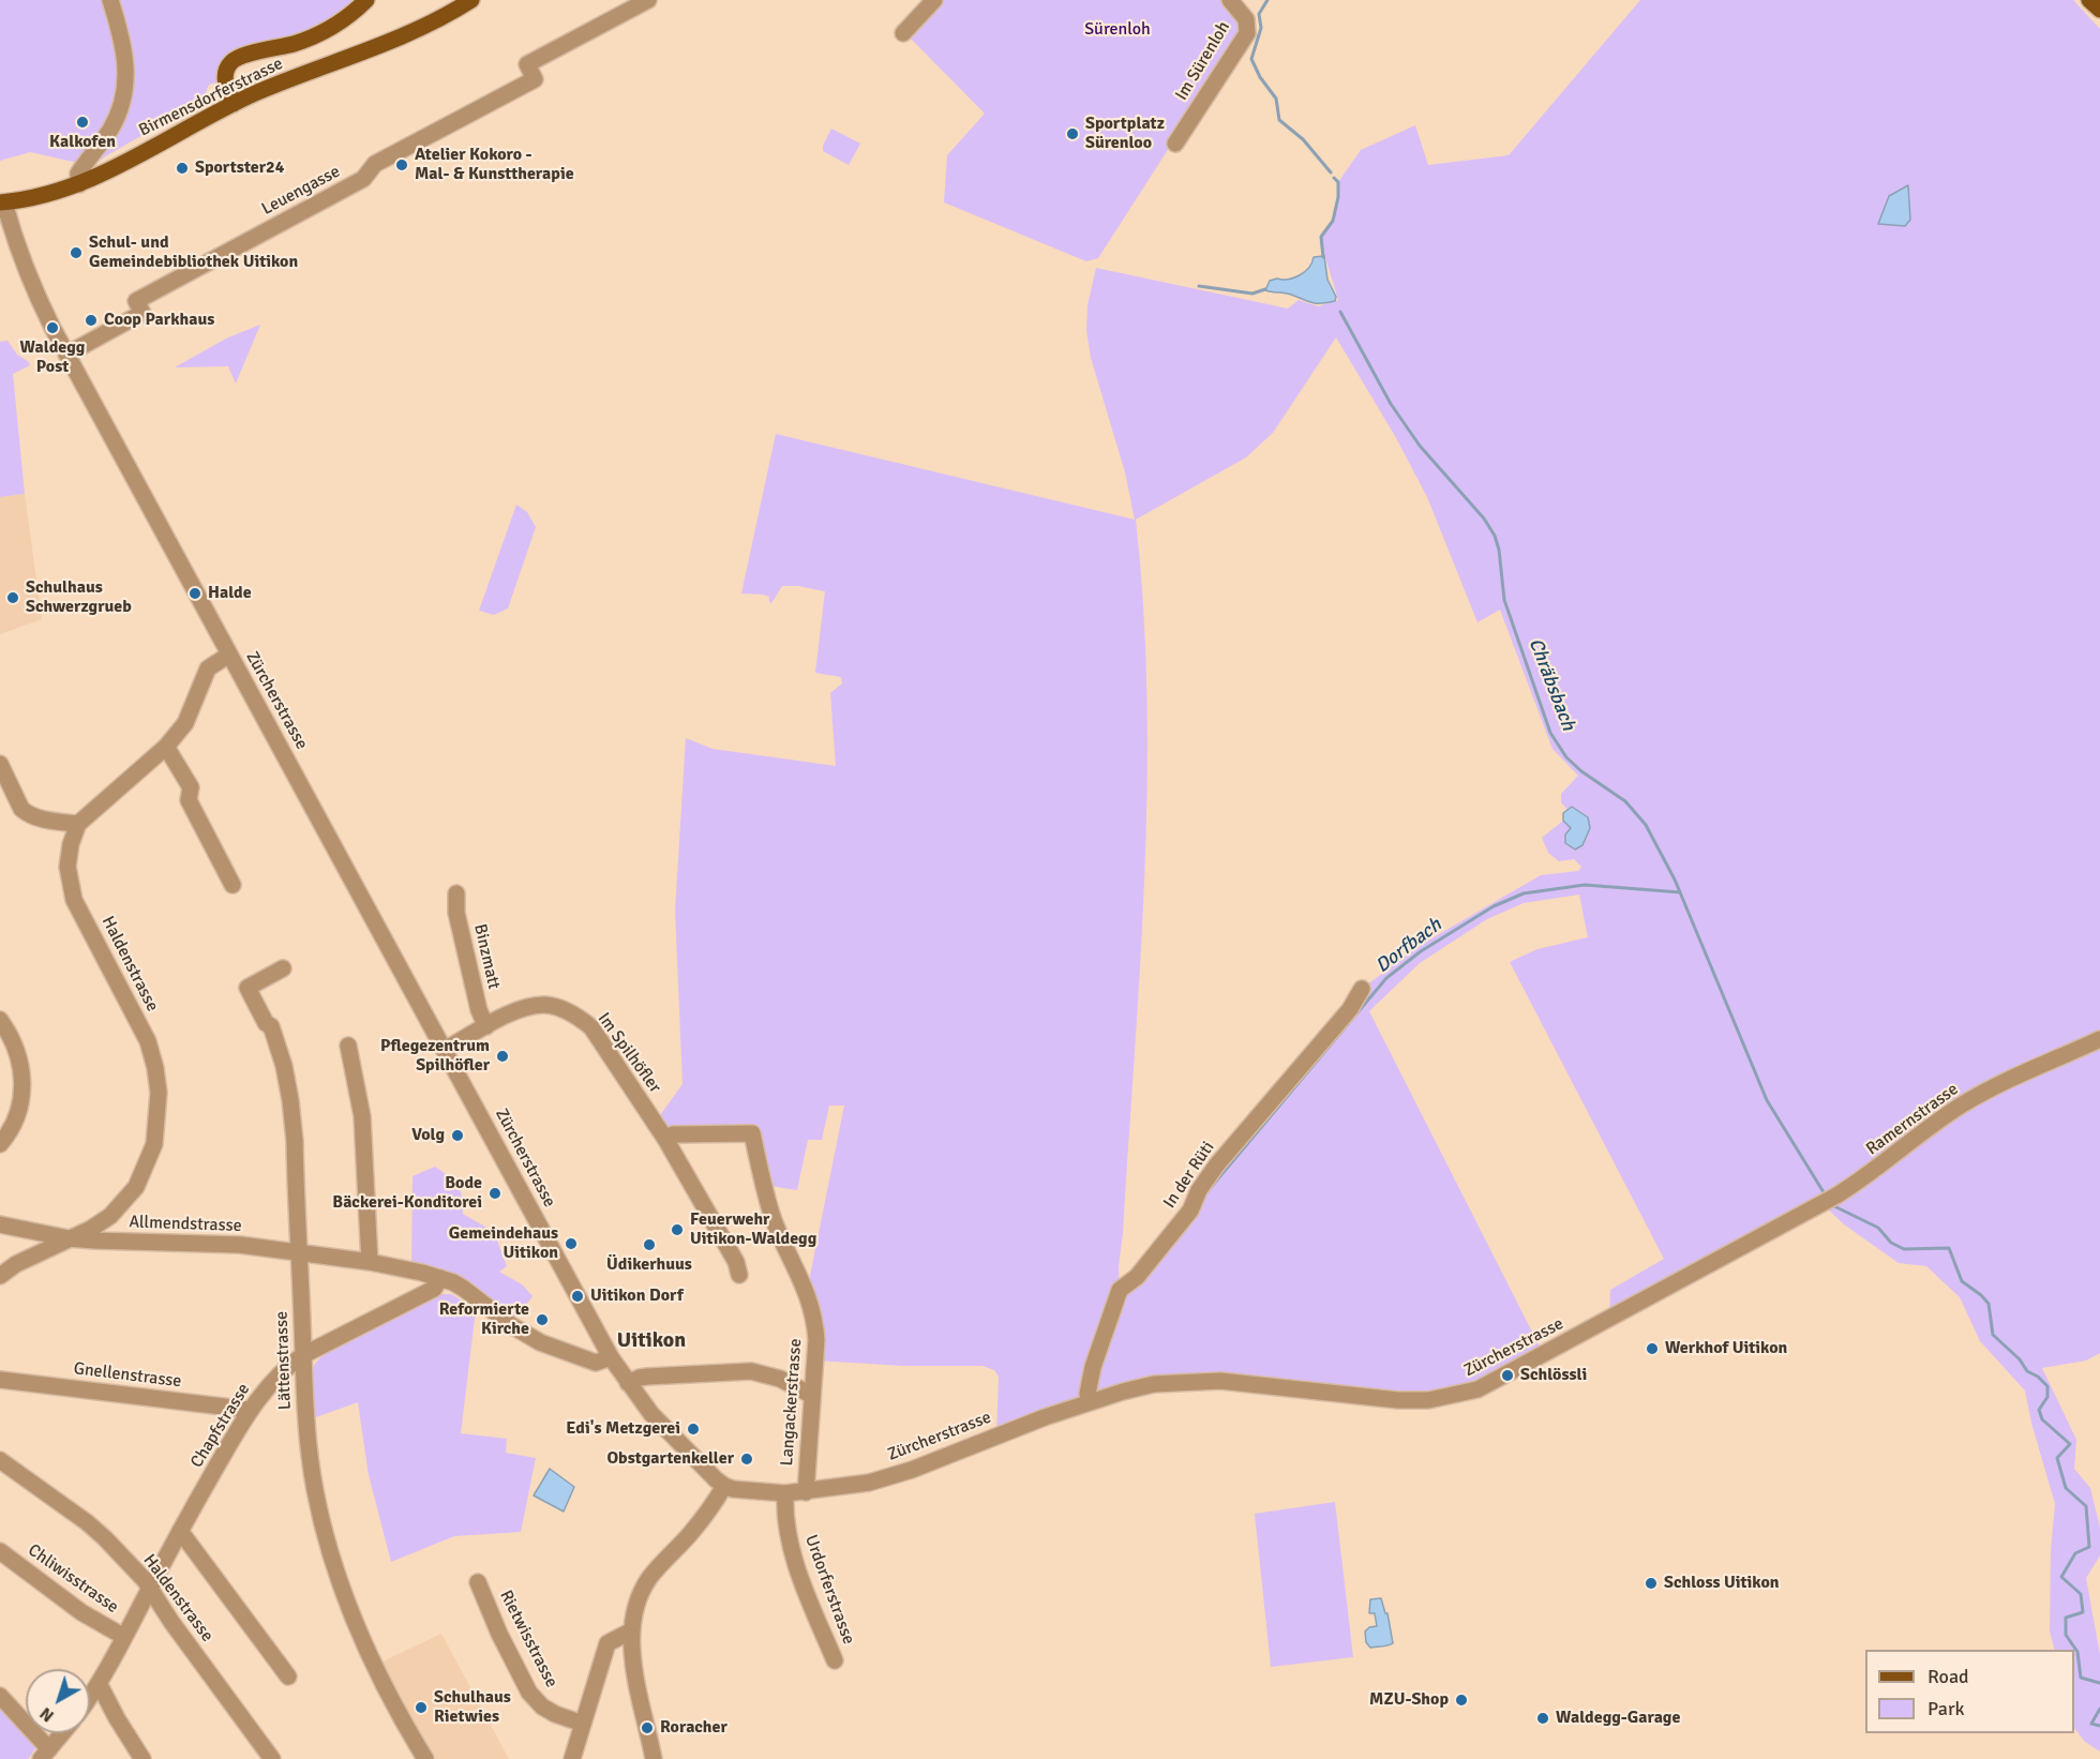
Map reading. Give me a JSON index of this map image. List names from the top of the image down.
{
  "streets": {
    "main road": ["Birmensdorferstrasse"],
    "street": [
      "Im Sürenloh",
      "Leuengasse",
      "Zürcherstrasse",
      "Binzmatt",
      "Haldenstrasse",
      "Im Spilhöfler",
      "Ramernstrasse",
      "In der Rüti",
      "Allmendstrasse",
      "Lättenstrasse",
      "Gnellenstrasse",
      "Langackerstrasse",
      "Chapfstrasse",
      "Chliwisstrasse",
      "Urdorferstrasse",
      "Rietwisstrasse"
    ]
  },
  "crossings": [
    ["Birmensdorferstrasse", "Zürcherstrasse"],
    ["Leuengasse", "Zürcherstrasse"],
    ["Zürcherstrasse", "Haldenstrasse"],
    ["Zürcherstrasse", "Im Spilhöfler"],
    ["Zürcherstrasse", "Ramernstrasse"],
    ["Zürcherstrasse", "In der Rüti"],
    ["Zürcherstrasse", "Allmendstrasse"],
    ["Zürcherstrasse", "Langackerstrasse"],
    ["Zürcherstrasse", "Urdorferstrasse"],
    ["Binzmatt", "Im Spilhöfler"],
    ["Haldenstrasse", "Allmendstrasse"],
    ["Haldenstrasse", "Chapfstrasse"],
    ["Im Spilhöfler", "Langackerstrasse"],
    ["Allmendstrasse", "Lättenstrasse"],
    ["Allmendstrasse", "Chapfstrasse"],
    ["Lättenstrasse", "Chapfstrasse"],
    ["Gnellenstrasse", "Chapfstrasse"],
    ["Chapfstrasse", "Chliwisstrasse"]
  ],
  "districts": ["Uitikon"],
  "water": ["Chräbsbach", "Dorfbach"],
  "parks": ["Sürenloh"],
  "places": [
    "Kalkofen",
    "Sportplatz Sürenloo",
    "Atelier Kokoro - Mal- & Kunsttherapie",
    "Sportster24",
    "Schul- und Gemeindebibliothek Uitikon",
    "Coop Parkhaus",
    "Waldegg Post",
    "Halde",
    "Schulhaus Schwerzgrueb",
    "Pflegezentrum Spilhöfler",
    "Volg",
    "Bode Bäckerei-Konditorei",
    "Feuerwehr Uitikon-Waldegg",
    "Gemeindehaus Uitikon",
    "Üdikerhuus",
    "Uitikon Dorf",
    "Reformierte Kirche",
    "Werkhof Uitikon",
    "Schlössli",
    "Edi's Metzgerei",
    "Obstgartenkeller",
    "Schloss Uitikon",
    "MZU-Shop",
    "Schulhaus Rietwies",
    "Waldegg-Garage",
    "Roracher"
  ],
  "legend": ["Road", "Park"],
  "north": "bottom left"
}
